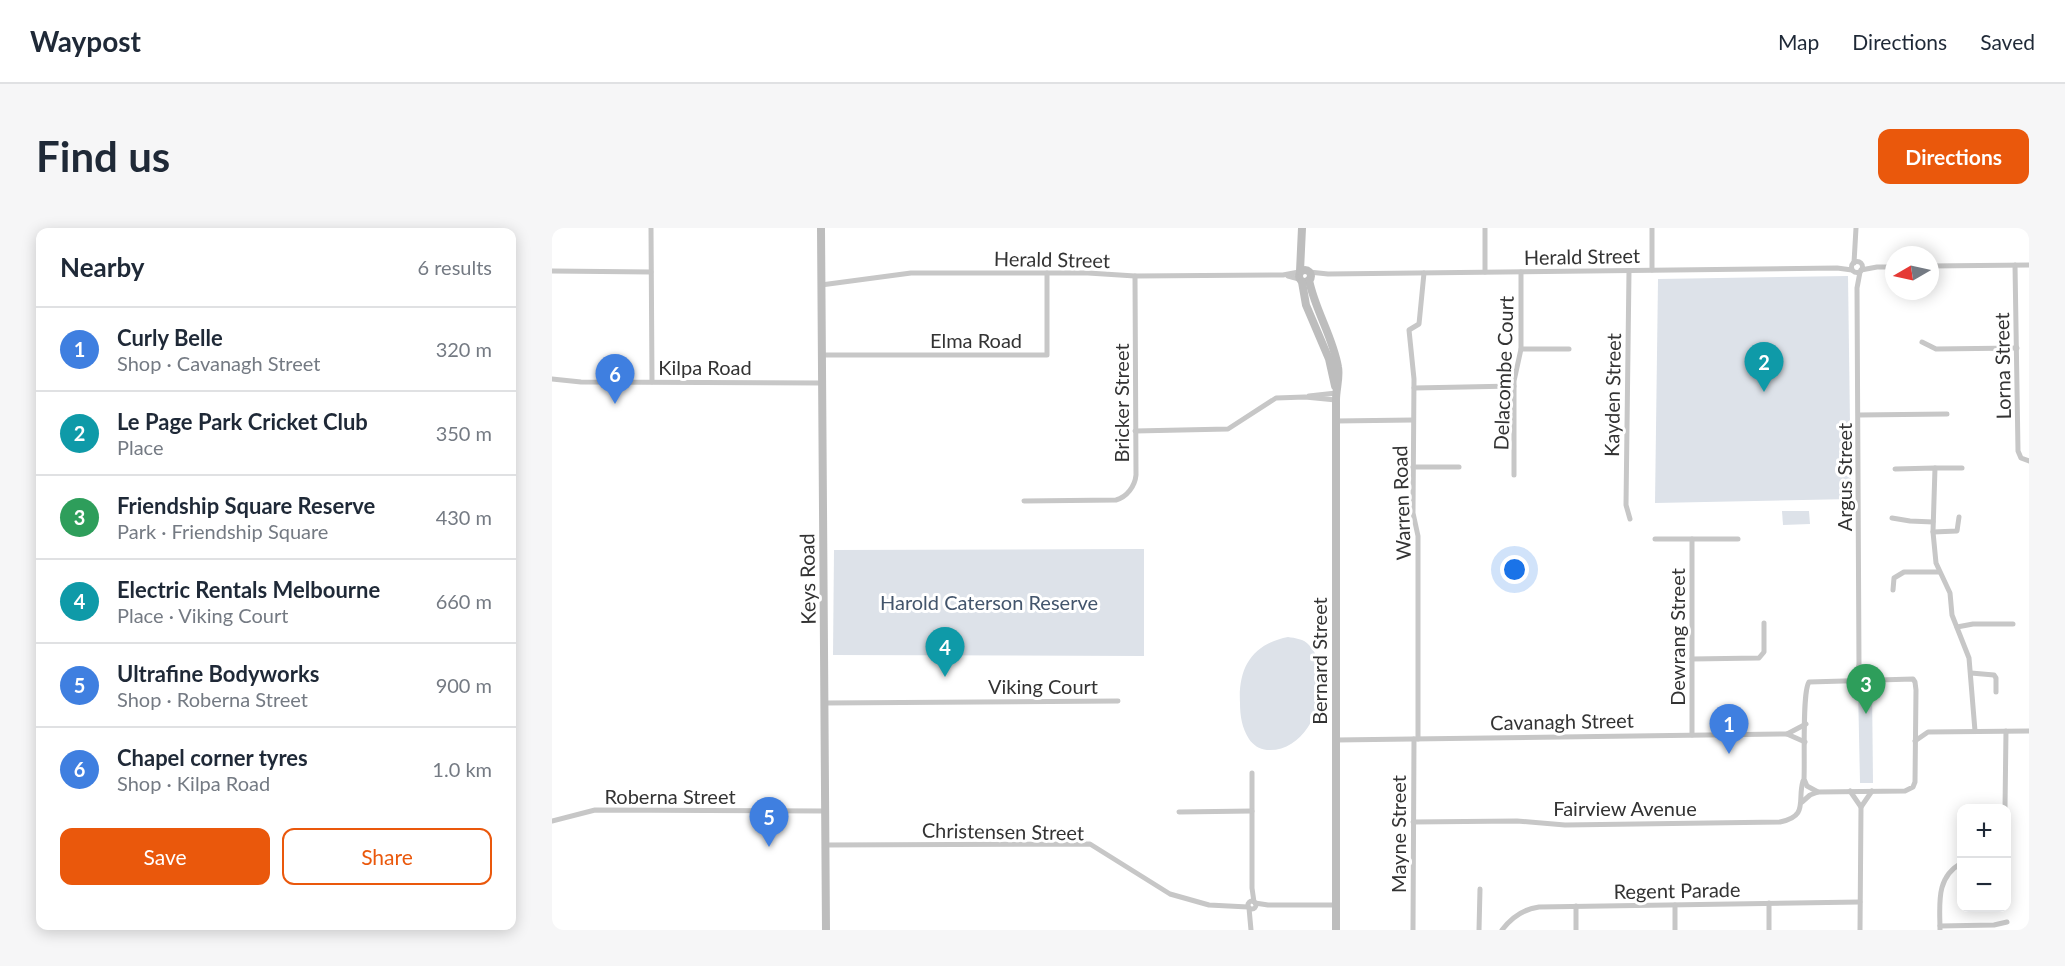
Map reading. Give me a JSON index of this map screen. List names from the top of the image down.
{
  "streets": {
    "street": [
      "Herald Street",
      "Elma Road",
      "Lorna Street",
      "Kilpa Road",
      "Delacombe Court",
      "Kayden Street",
      "Bricker Street",
      "Argus Street",
      "Warren Road",
      "Keys Road",
      "Dewrang Street",
      "Bernard Street",
      "Viking Court",
      "Cavanagh Street",
      "Roberna Street",
      "Fairview Avenue",
      "Christensen Street",
      "Mayne Street",
      "Regent Parade"
    ]
  },
  "crossings": [
    ["Herald Street", "Elma Road"],
    ["Herald Street", "Delacombe Court"],
    ["Herald Street", "Kayden Street"],
    ["Herald Street", "Bricker Street"],
    ["Herald Street", "Argus Street"],
    ["Herald Street", "Warren Road"],
    ["Herald Street", "Keys Road"],
    ["Herald Street", "Bernard Street"],
    ["Elma Road", "Keys Road"],
    ["Kilpa Road", "Keys Road"],
    ["Warren Road", "Cavanagh Street"],
    ["Warren Road", "Mayne Street"],
    ["Keys Road", "Viking Court"],
    ["Keys Road", "Roberna Street"],
    ["Keys Road", "Christensen Street"],
    ["Dewrang Street", "Cavanagh Street"],
    ["Bernard Street", "Cavanagh Street"],
    ["Bernard Street", "Christensen Street"],
    ["Cavanagh Street", "Mayne Street"],
    ["Fairview Avenue", "Mayne Street"]
  ],
  "parks": ["Harold Caterson Reserve"],
  "north": "left",
  "page": {
    "header": "Waypost",
    "nav": ["Map", "Directions", "Saved"],
    "buttons": [
      "Directions",
      ["Save", "Share"]
    ],
    "title": "Find us",
    "heading": ["Nearby", "6 results"],
    "list": [
      {
        "mark": "1",
        "name": "Curly Belle",
        "note": "Shop · Cavanagh Street",
        "value": "320 m"
      },
      {
        "mark": "2",
        "name": "Le Page Park Cricket Club",
        "note": "Place",
        "value": "350 m"
      },
      {
        "mark": "3",
        "name": "Friendship Square Reserve",
        "note": "Park · Friendship Square",
        "value": "430 m"
      },
      {
        "mark": "4",
        "name": "Electric Rentals Melbourne",
        "note": "Place · Viking Court",
        "value": "660 m"
      },
      {
        "mark": "5",
        "name": "Ultrafine Bodyworks",
        "note": "Shop · Roberna Street",
        "value": "900 m"
      },
      {
        "mark": "6",
        "name": "Chapel corner tyres",
        "note": "Shop · Kilpa Road",
        "value": "1.0 km"
      }
    ],
    "pins": [
      "2",
      "6",
      "4",
      "3",
      "1",
      "5"
    ],
    "map_buttons": ["+", "−"]
  }
}
